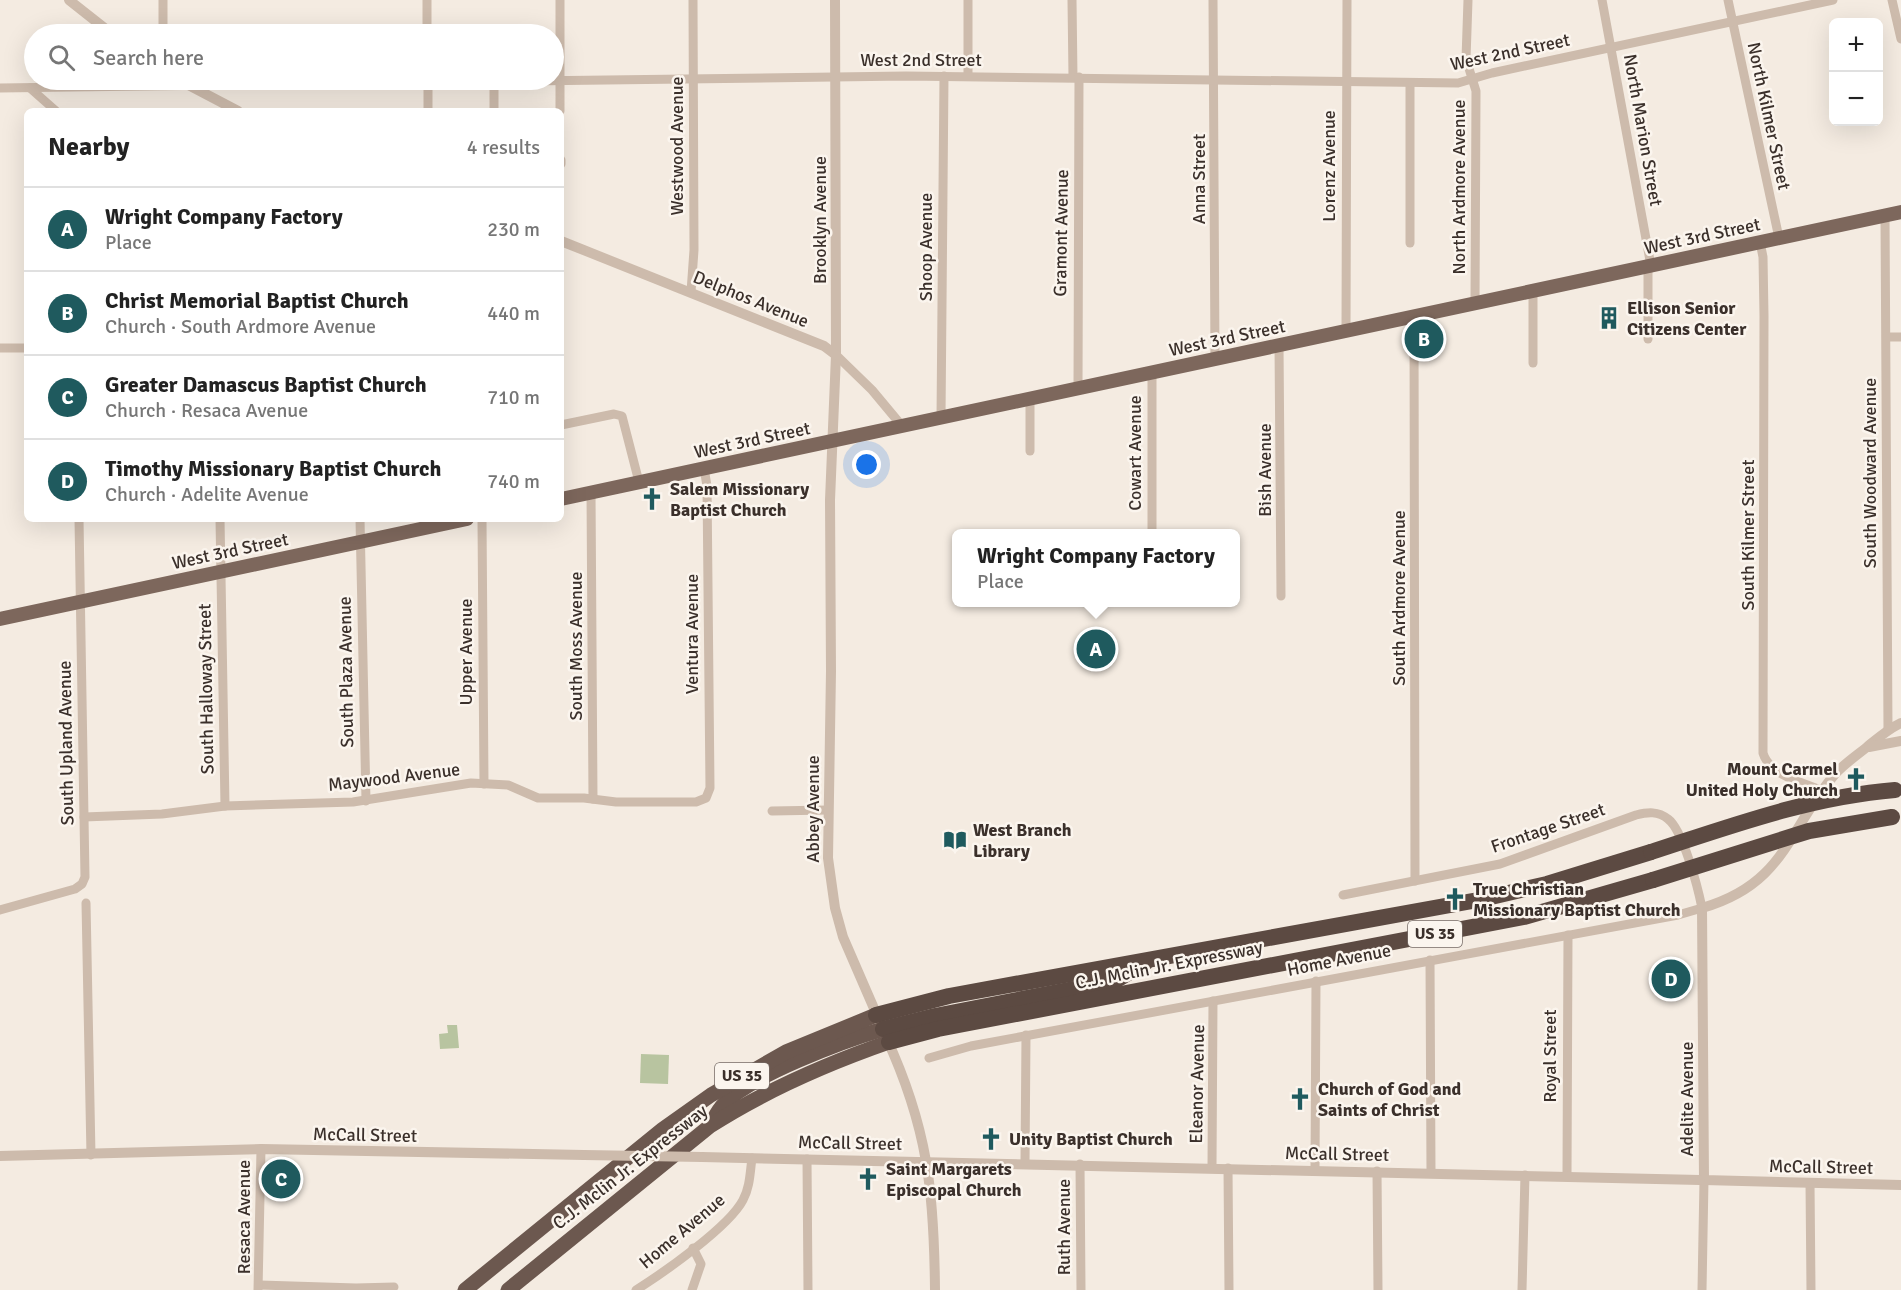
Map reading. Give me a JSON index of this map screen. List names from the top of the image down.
{
  "streets": {
    "highway": ["US 35", "C.J. Mclin Jr. Expressway"],
    "main road": ["West 3rd Street"],
    "street": [
      "West 2nd Street",
      "North Kilmer Street",
      "North Marion Street",
      "Westwood Avenue",
      "Lorenz Avenue",
      "Anna Street",
      "North Ardmore Avenue",
      "Brooklyn Avenue",
      "Gramont Avenue",
      "Shoop Avenue",
      "Delphos Avenue",
      "Cowart Avenue",
      "Bish Avenue",
      "South Woodward Avenue",
      "South Kilmer Street",
      "South Ardmore Avenue",
      "Ventura Avenue",
      "South Moss Avenue",
      "Upper Avenue",
      "South Plaza Avenue",
      "South Halloway Street",
      "South Upland Avenue",
      "Maywood Avenue",
      "Abbey Avenue",
      "Frontage Street",
      "Home Avenue",
      "Royal Street",
      "Eleanor Avenue",
      "Adelite Avenue",
      "McCall Street",
      "Resaca Avenue",
      "Ruth Avenue"
    ]
  },
  "crossings": [
    ["West 2nd Street", "North Kilmer Street"],
    ["West 2nd Street", "North Marion Street"],
    ["West 2nd Street", "Westwood Avenue"],
    ["West 2nd Street", "Lorenz Avenue"],
    ["West 2nd Street", "Anna Street"],
    ["West 2nd Street", "North Ardmore Avenue"],
    ["West 2nd Street", "Brooklyn Avenue"],
    ["West 2nd Street", "Gramont Avenue"],
    ["West 2nd Street", "Shoop Avenue"],
    ["North Kilmer Street", "West 3rd Street"],
    ["North Marion Street", "West 3rd Street"],
    ["Westwood Avenue", "Delphos Avenue"],
    ["Lorenz Avenue", "West 3rd Street"],
    ["Anna Street", "West 3rd Street"],
    ["North Ardmore Avenue", "West 3rd Street"],
    ["Brooklyn Avenue", "West 3rd Street"],
    ["Brooklyn Avenue", "Delphos Avenue"],
    ["Brooklyn Avenue", "Abbey Avenue"],
    ["Gramont Avenue", "West 3rd Street"],
    ["West 3rd Street", "Shoop Avenue"],
    ["West 3rd Street", "Delphos Avenue"],
    ["West 3rd Street", "Cowart Avenue"],
    ["West 3rd Street", "Bish Avenue"],
    ["West 3rd Street", "South Woodward Avenue"],
    ["West 3rd Street", "South Kilmer Street"],
    ["West 3rd Street", "South Ardmore Avenue"],
    ["West 3rd Street", "Ventura Avenue"],
    ["West 3rd Street", "South Moss Avenue"],
    ["West 3rd Street", "South Plaza Avenue"],
    ["West 3rd Street", "South Halloway Street"],
    ["West 3rd Street", "South Upland Avenue"],
    ["West 3rd Street", "Abbey Avenue"],
    ["South Woodward Avenue", "Home Avenue"],
    ["South Kilmer Street", "Home Avenue"],
    ["South Ardmore Avenue", "Frontage Street"],
    ["Ventura Avenue", "Maywood Avenue"],
    ["South Moss Avenue", "Maywood Avenue"],
    ["Upper Avenue", "Maywood Avenue"],
    ["South Plaza Avenue", "Maywood Avenue"],
    ["South Halloway Street", "Maywood Avenue"],
    ["South Upland Avenue", "Maywood Avenue"],
    ["Abbey Avenue", "C.J. Mclin Jr. Expressway"],
    ["Abbey Avenue", "McCall Street"],
    ["Frontage Street", "Home Avenue"],
    ["Frontage Street", "Adelite Avenue"],
    ["Home Avenue", "Royal Street"],
    ["Home Avenue", "Eleanor Avenue"],
    ["Home Avenue", "Adelite Avenue"],
    ["Home Avenue", "McCall Street"],
    ["Royal Street", "McCall Street"],
    ["Eleanor Avenue", "McCall Street"],
    ["Adelite Avenue", "McCall Street"],
    ["McCall Street", "Resaca Avenue"],
    ["McCall Street", "Ruth Avenue"]
  ],
  "places": {
    "building": ["Ellison Senior Citizens Center"],
    "church": [
      "Salem Missionary Baptist Church",
      "Mount Carmel United Holy Church",
      "True Christian Missionary Baptist Church",
      "Church of God and Saints of Christ",
      "Unity Baptist Church",
      "Saint Margarets Episcopal Church"
    ],
    "library": ["West Branch Library"]
  },
  "page": {
    "map_buttons": ["+", "−"],
    "search": "Search here",
    "heading": ["Nearby", "4 results"],
    "list": [
      {
        "mark": "A",
        "name": "Wright Company Factory",
        "note": "Place",
        "value": "230 m"
      },
      {
        "mark": "B",
        "name": "Christ Memorial Baptist Church",
        "note": "Church · South Ardmore Avenue",
        "value": "440 m"
      },
      {
        "mark": "C",
        "name": "Greater Damascus Baptist Church",
        "note": "Church · Resaca Avenue",
        "value": "710 m"
      },
      {
        "mark": "D",
        "name": "Timothy Missionary Baptist Church",
        "note": "Church · Adelite Avenue",
        "value": "740 m"
      }
    ],
    "pins": [
      "B",
      "A",
      "D",
      "C"
    ],
    "popup": ["Wright Company Factory", "Place"]
  }
}
